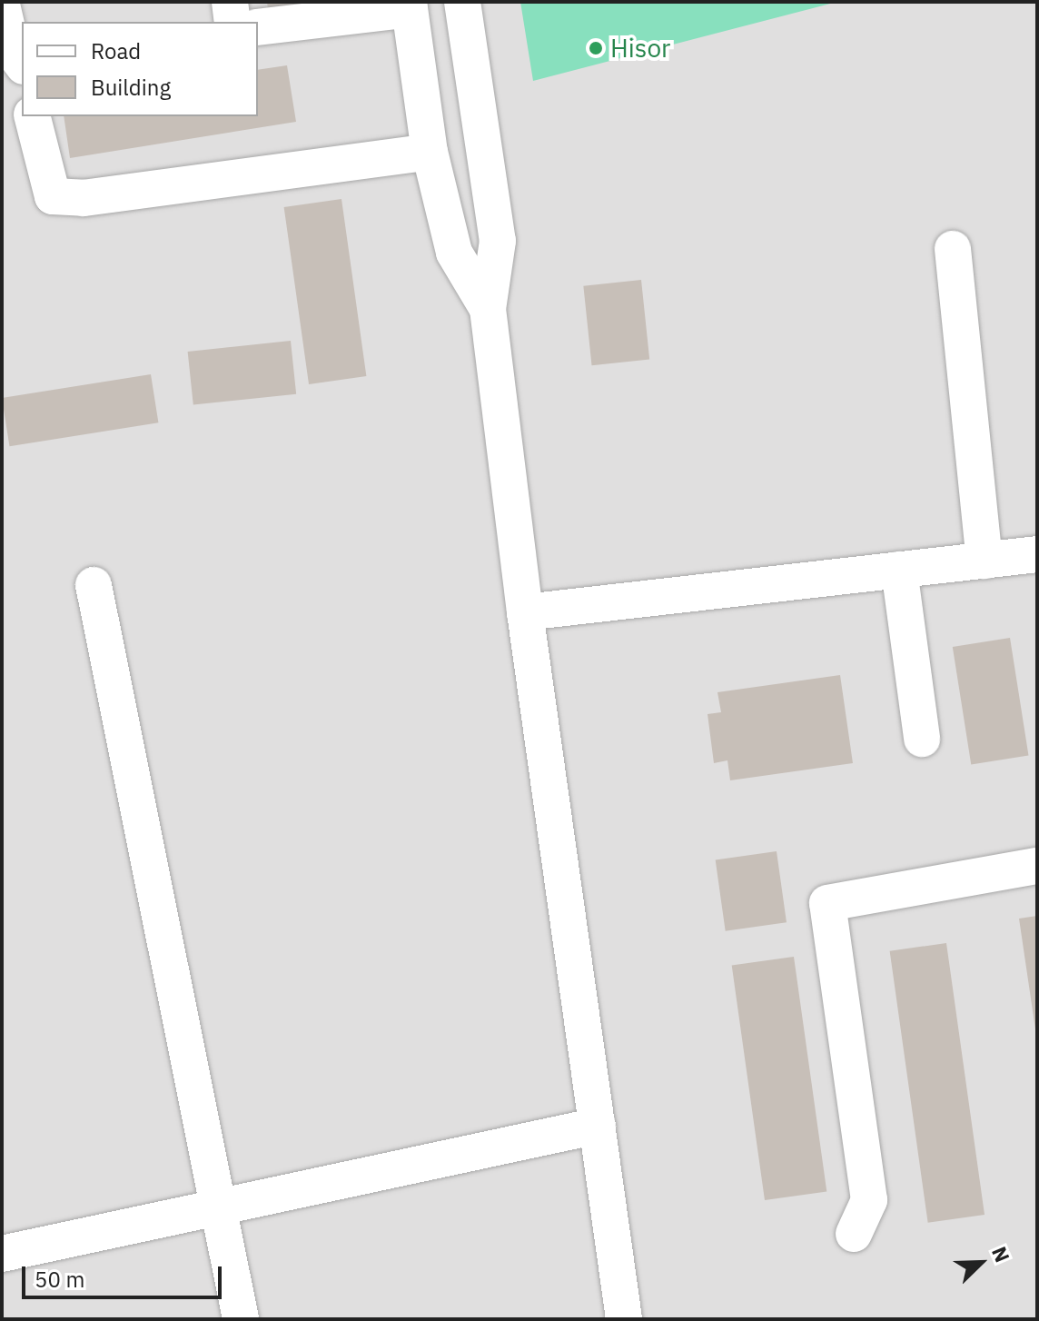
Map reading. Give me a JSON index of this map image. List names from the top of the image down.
{
  "places": ["Hisor"],
  "legend": ["Road", "Building"],
  "scale_bar": "50 m",
  "north": "top right"
}
